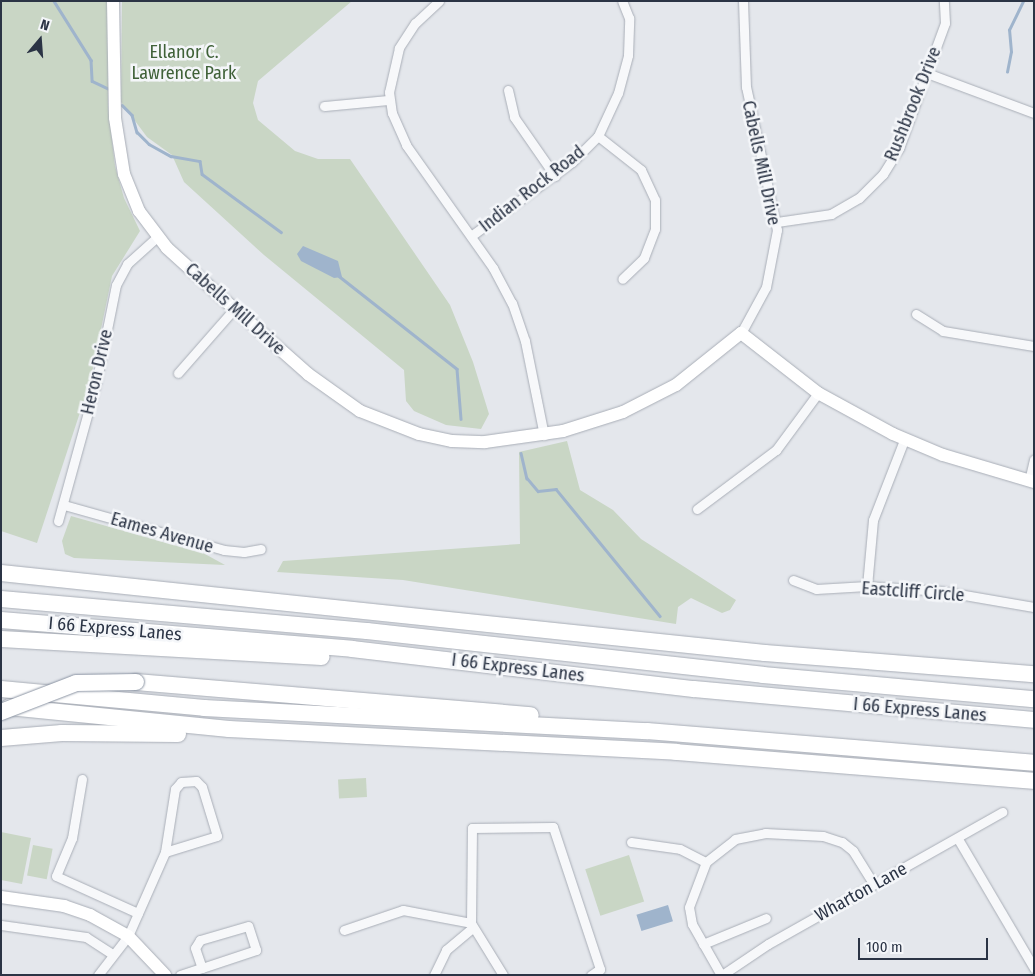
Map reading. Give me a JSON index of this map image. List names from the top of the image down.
{
  "streets": {
    "highway": ["I 66 Express Lanes"],
    "street": [
      "Rushbrook Drive",
      "Cabells Mill Drive",
      "Indian Rock Road",
      "Heron Drive",
      "Eames Avenue",
      "Eastcliff Circle",
      "Wharton Lane"
    ]
  },
  "crossings": [
    ["Rushbrook Drive", "Cabells Mill Drive"],
    ["Cabells Mill Drive", "Heron Drive"],
    ["Heron Drive", "Eames Avenue"]
  ],
  "parks": ["Ellanor C. Lawrence Park"],
  "scale_bar": "100 m",
  "north": "top"
}
